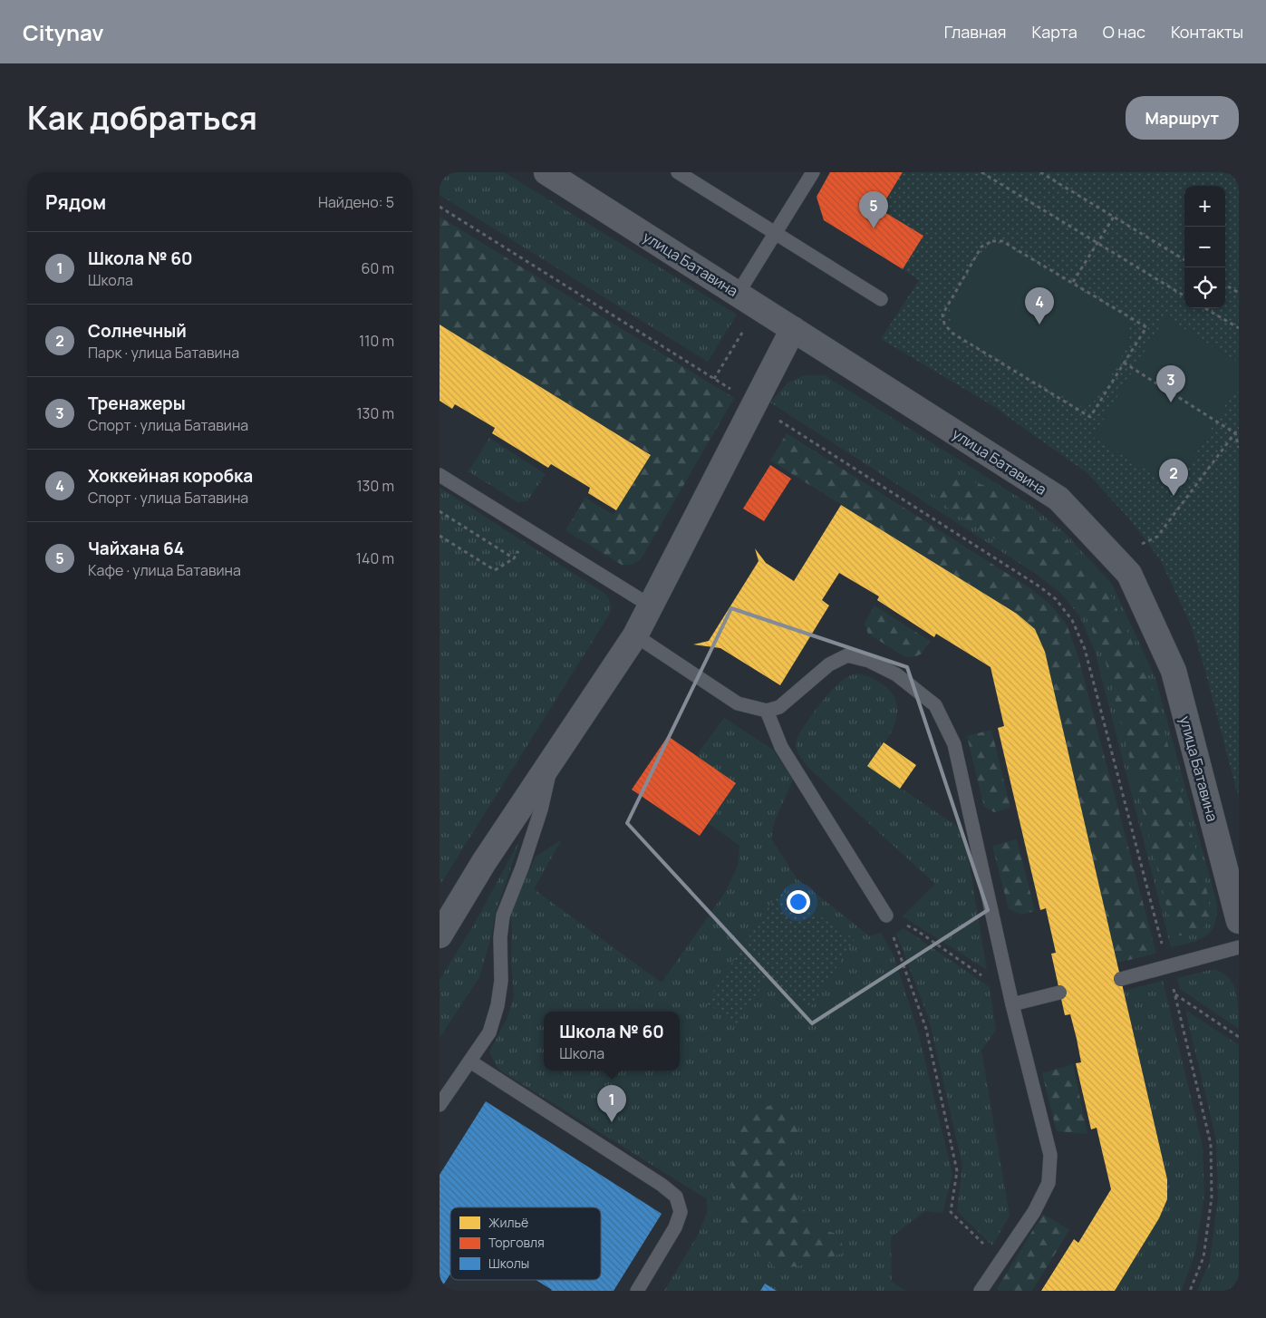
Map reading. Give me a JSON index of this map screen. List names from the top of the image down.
{
  "streets": {
    "street": ["улица Батавина"]
  },
  "legend": ["Жильё", "Торговля", "Школы"],
  "page": {
    "header": "Citynav",
    "nav": [
      "Главная",
      "Карта",
      "О нас",
      "Контакты"
    ],
    "title": "Как добраться",
    "buttons": "Маршрут",
    "heading": ["Рядом", "Найдено: 5"],
    "map_buttons": ["+", "−"],
    "pins": [
      "5",
      "4",
      "3",
      "2",
      "1"
    ],
    "list": [
      {
        "mark": "1",
        "name": "Школа № 60",
        "note": "Школа",
        "value": "60 m"
      },
      {
        "mark": "2",
        "name": "Солнечный",
        "note": "Парк · улица Батавина",
        "value": "110 m"
      },
      {
        "mark": "3",
        "name": "Тренажеры",
        "note": "Спорт · улица Батавина",
        "value": "130 m"
      },
      {
        "mark": "4",
        "name": "Хоккейная коробка",
        "note": "Спорт · улица Батавина",
        "value": "130 m"
      },
      {
        "mark": "5",
        "name": "Чайхана 64",
        "note": "Кафе · улица Батавина",
        "value": "140 m"
      }
    ],
    "popup": ["Школа № 60", "Школа"]
  }
}
